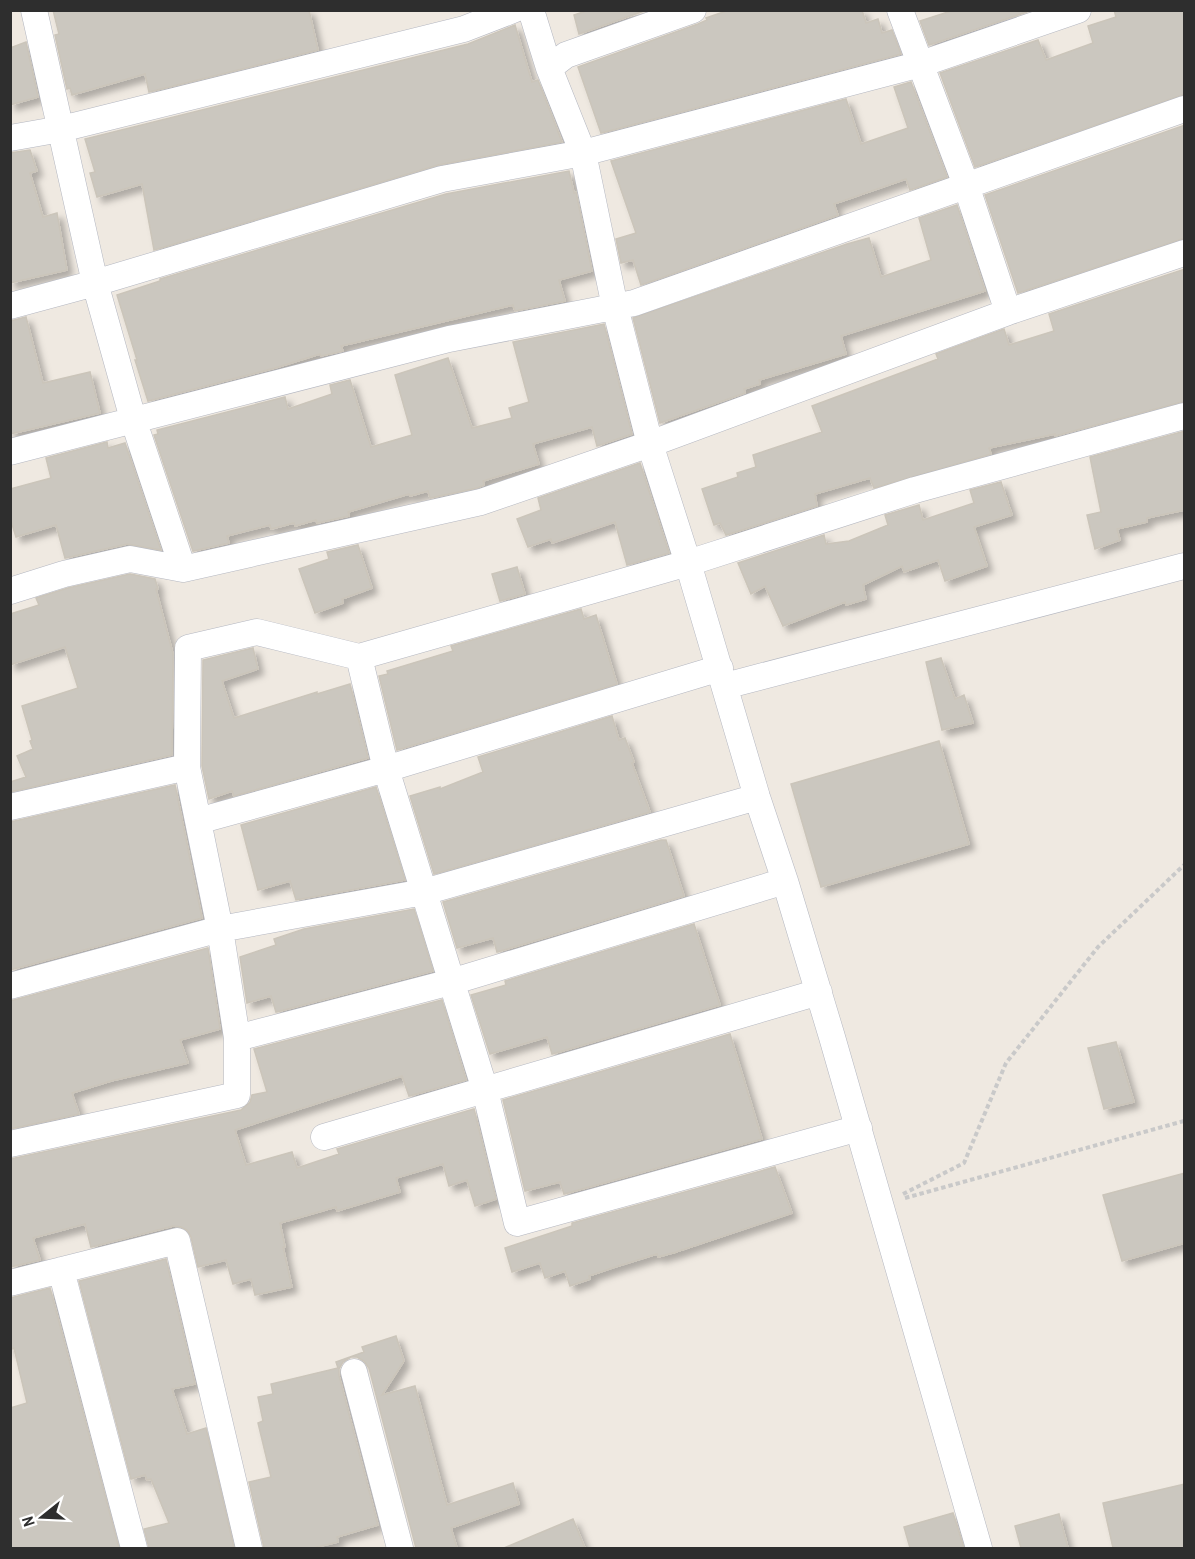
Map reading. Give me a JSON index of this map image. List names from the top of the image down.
{
  "north": "left"
}
